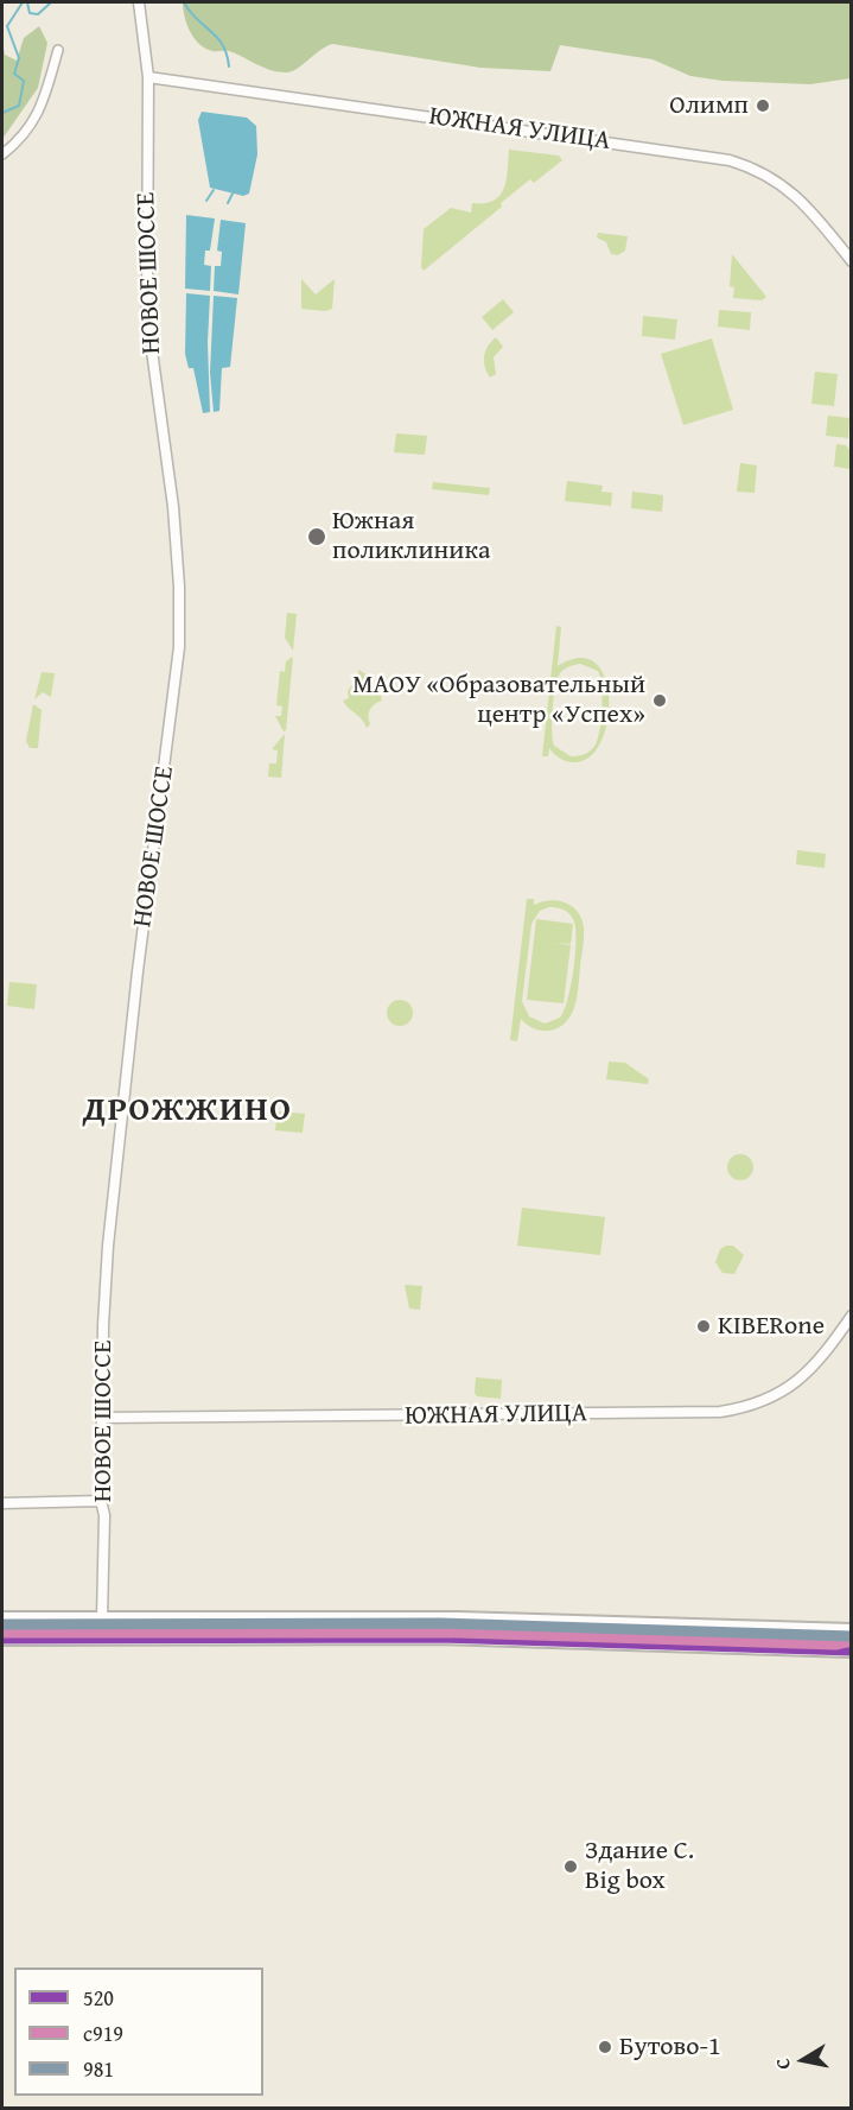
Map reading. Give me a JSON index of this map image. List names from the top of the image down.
{
  "streets": {
    "street": ["ЮЖНАЯ УЛИЦА", "НОВОЕ ШОССЕ"]
  },
  "crossings": [
    ["ЮЖНАЯ УЛИЦА", "НОВОЕ ШОССЕ"]
  ],
  "districts": ["ДРОЖЖИНО"],
  "places": [
    "Олимп",
    "Южная поликлиника",
    "МАОУ «Образовательный центр «Успех»",
    "KIBERone",
    "Здание C. Big box",
    "Бутово-1"
  ],
  "lines": ["transit line 981", "transit line с919", "transit line 520"],
  "legend": ["520", "с919", "981"],
  "north": "left"
}
